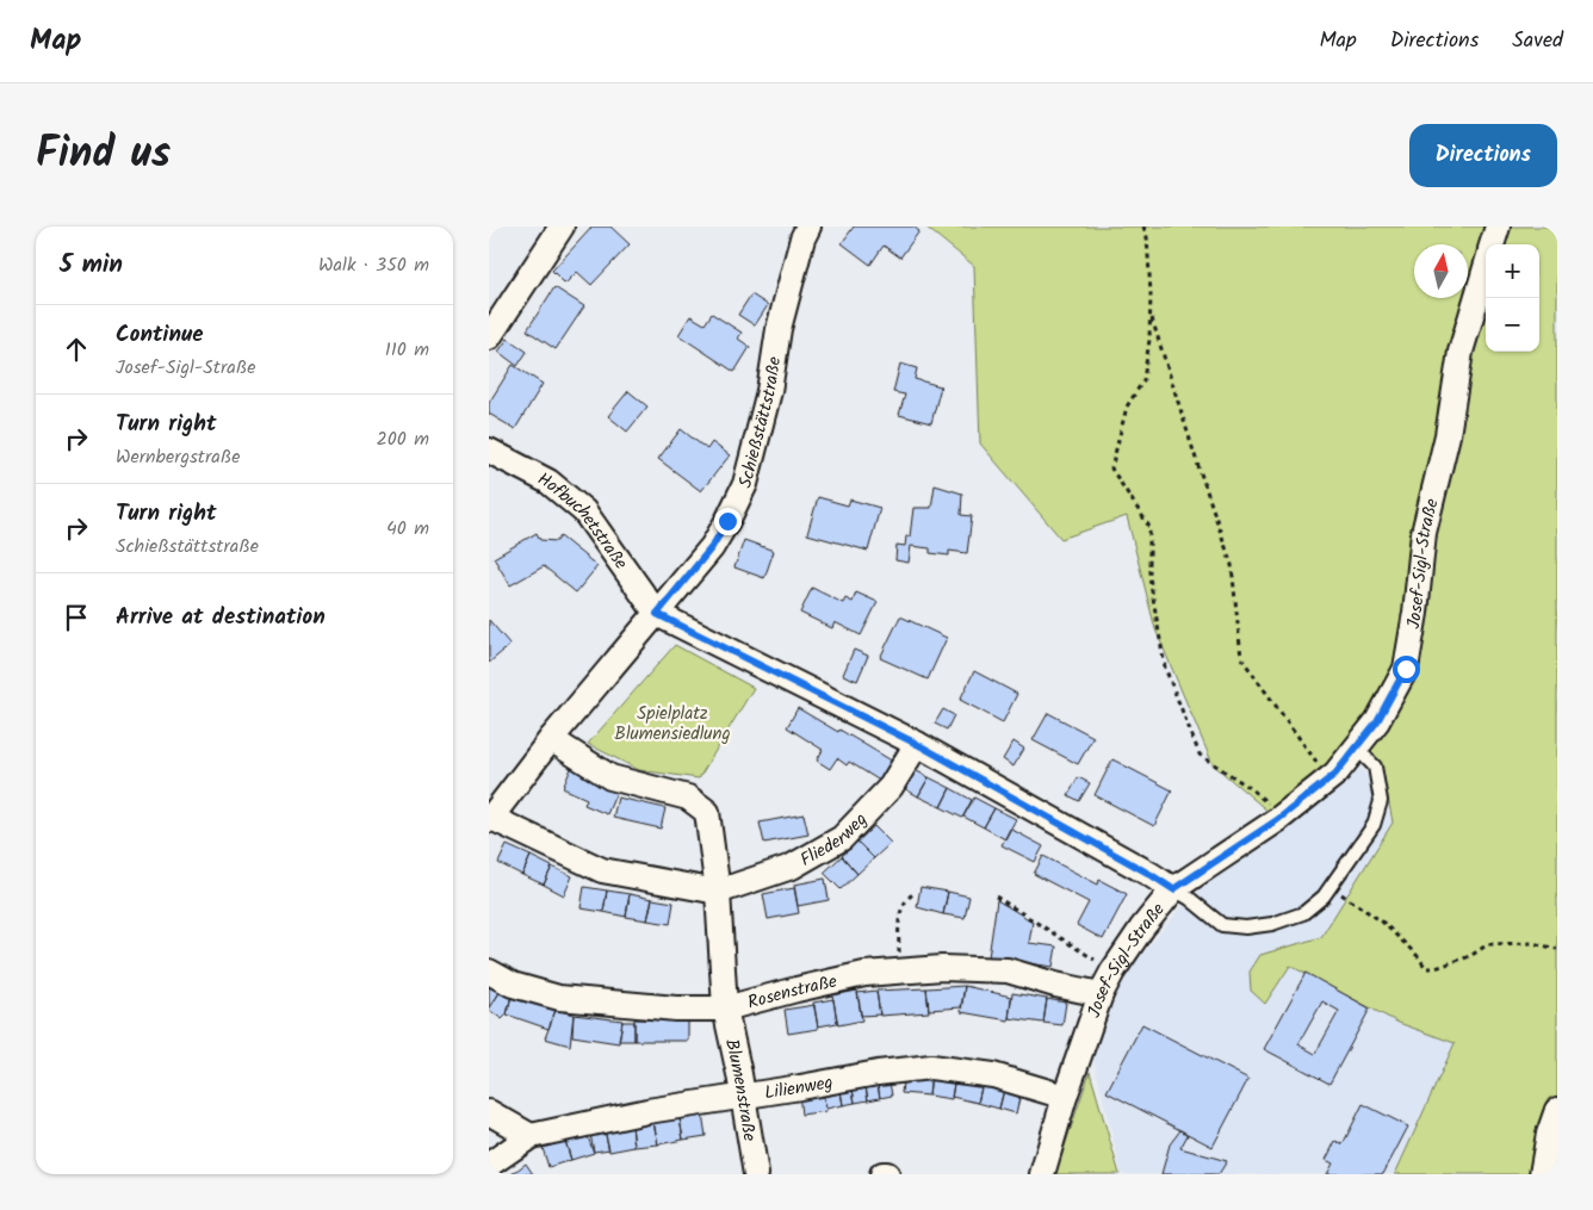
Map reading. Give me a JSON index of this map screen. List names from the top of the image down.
{
  "streets": {
    "street": [
      "Schießstättstraße",
      "Hofbuchetstraße",
      "Josef-Sigl-Straße",
      "Fliederweg",
      "Rosenstraße",
      "Lilienweg",
      "Blumenstraße"
    ]
  },
  "crossings": [
    ["Schießstättstraße", "Hofbuchetstraße"],
    ["Schießstättstraße", "Fliederweg"],
    ["Josef-Sigl-Straße", "Rosenstraße"],
    ["Josef-Sigl-Straße", "Lilienweg"],
    ["Rosenstraße", "Blumenstraße"],
    ["Lilienweg", "Blumenstraße"]
  ],
  "parks": ["Spielplatz Blumensiedlung"],
  "north": "top",
  "page": {
    "header": "Map",
    "nav": ["Map", "Directions", "Saved"],
    "title": "Find us",
    "buttons": "Directions",
    "heading": ["5 min", "Walk · 350 m"],
    "map_buttons": ["+", "−"],
    "list": [
      ["Continue", "Josef-Sigl-Straße", "110 m"],
      ["Turn right", "Wernbergstraße", "200 m"],
      ["Turn right", "Schießstättstraße", "40 m"],
      "Arrive at destination"
    ]
  }
}
